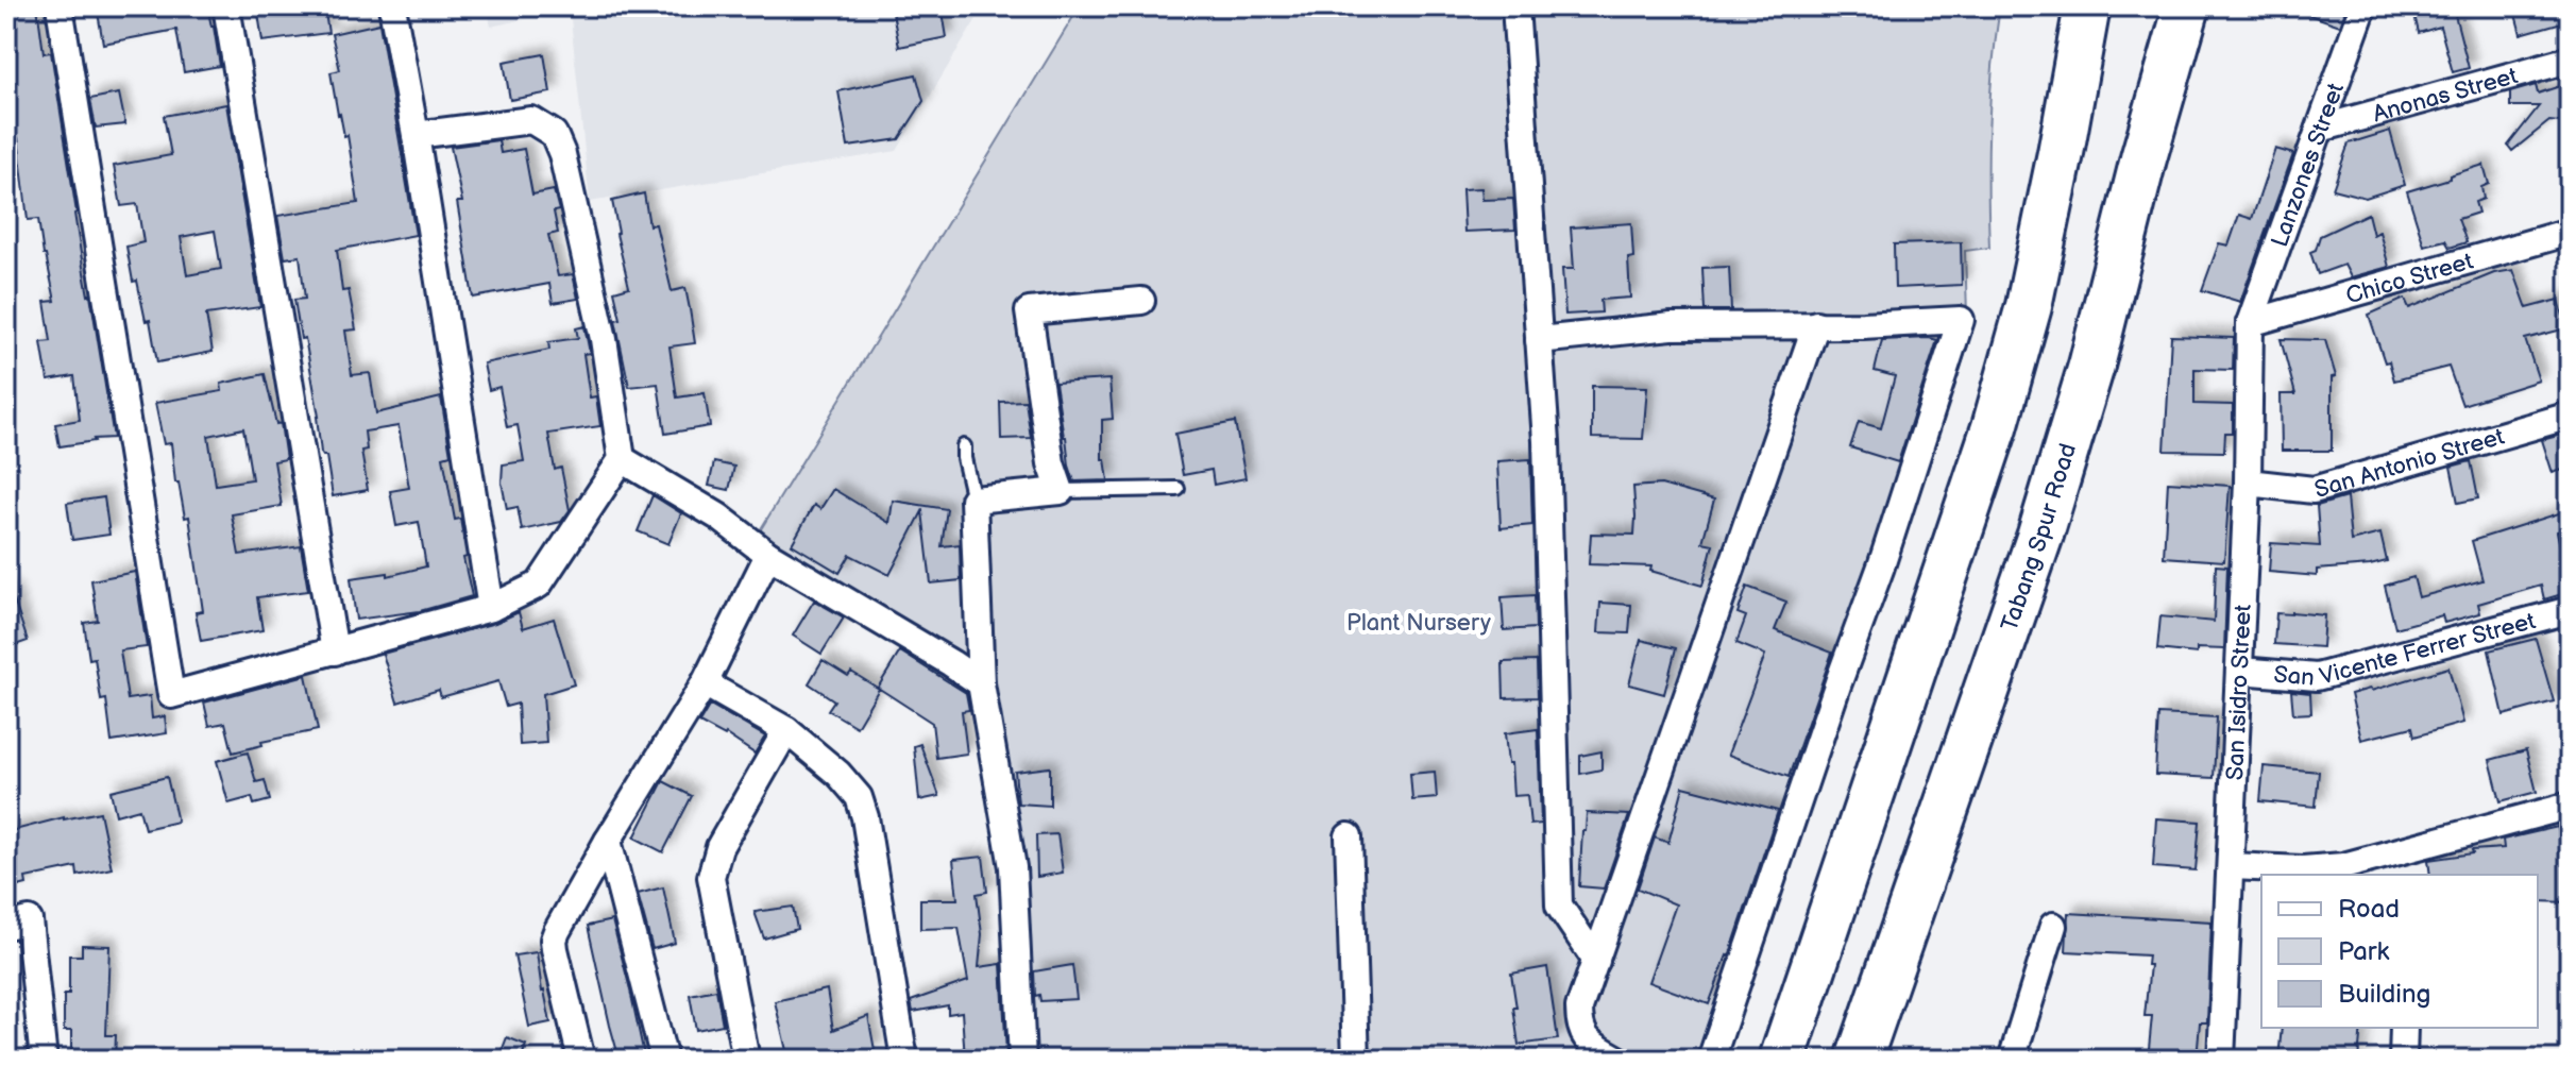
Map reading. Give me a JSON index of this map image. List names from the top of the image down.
{
  "streets": {
    "highway": ["Tabang Spur Road"],
    "street": [
      "Anonas Street",
      "Lanzones Street",
      "Chico Street",
      "San Antonio Street",
      "San Vicente Ferrer Street",
      "San Isidro Street"
    ]
  },
  "crossings": [
    ["Anonas Street", "Lanzones Street"],
    ["Lanzones Street", "Chico Street"],
    ["Lanzones Street", "San Isidro Street"],
    ["Chico Street", "San Isidro Street"],
    ["San Antonio Street", "San Isidro Street"],
    ["San Vicente Ferrer Street", "San Isidro Street"]
  ],
  "parks": ["Plant Nursery"],
  "legend": ["Road", "Park", "Building"]
}
